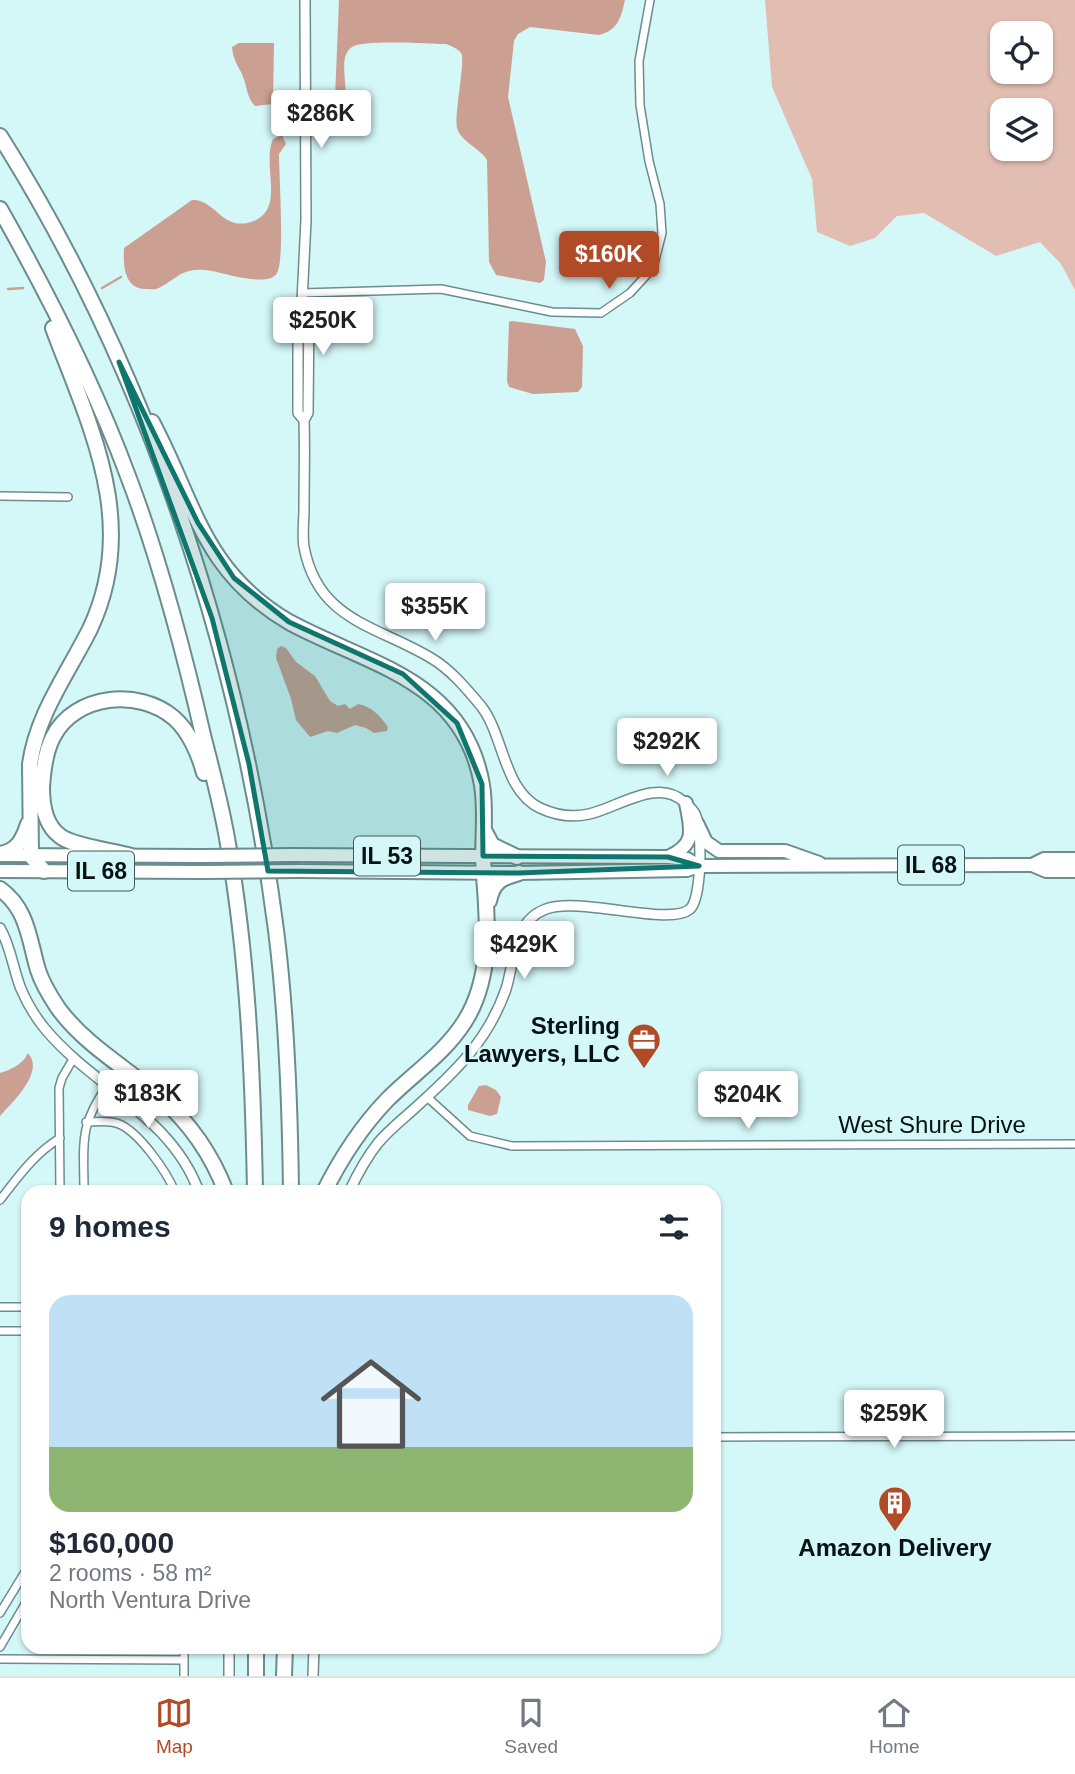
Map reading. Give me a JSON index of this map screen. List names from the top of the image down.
{
  "streets": {
    "main road": ["IL 53", "IL 68"],
    "street": ["West Shure Drive"]
  },
  "crossings": [
    ["IL 53", "IL 68"]
  ],
  "places": {
    "office": ["Sterling Lawyers, LLC"],
    "building": ["Amazon Delivery"]
  },
  "page": {
    "price": [
      "$286K",
      "$160K",
      "$250K",
      "$355K",
      "$292K",
      "$429K",
      "$183K",
      "$204K",
      "$259K"
    ],
    "heading": "9 homes",
    "list": [
      {
        "name": "$160,000",
        "note": "2 rooms · 58 m² · North Ventura Drive"
      }
    ],
    "tabs": ["Map", "Saved", "Home"]
  }
}
